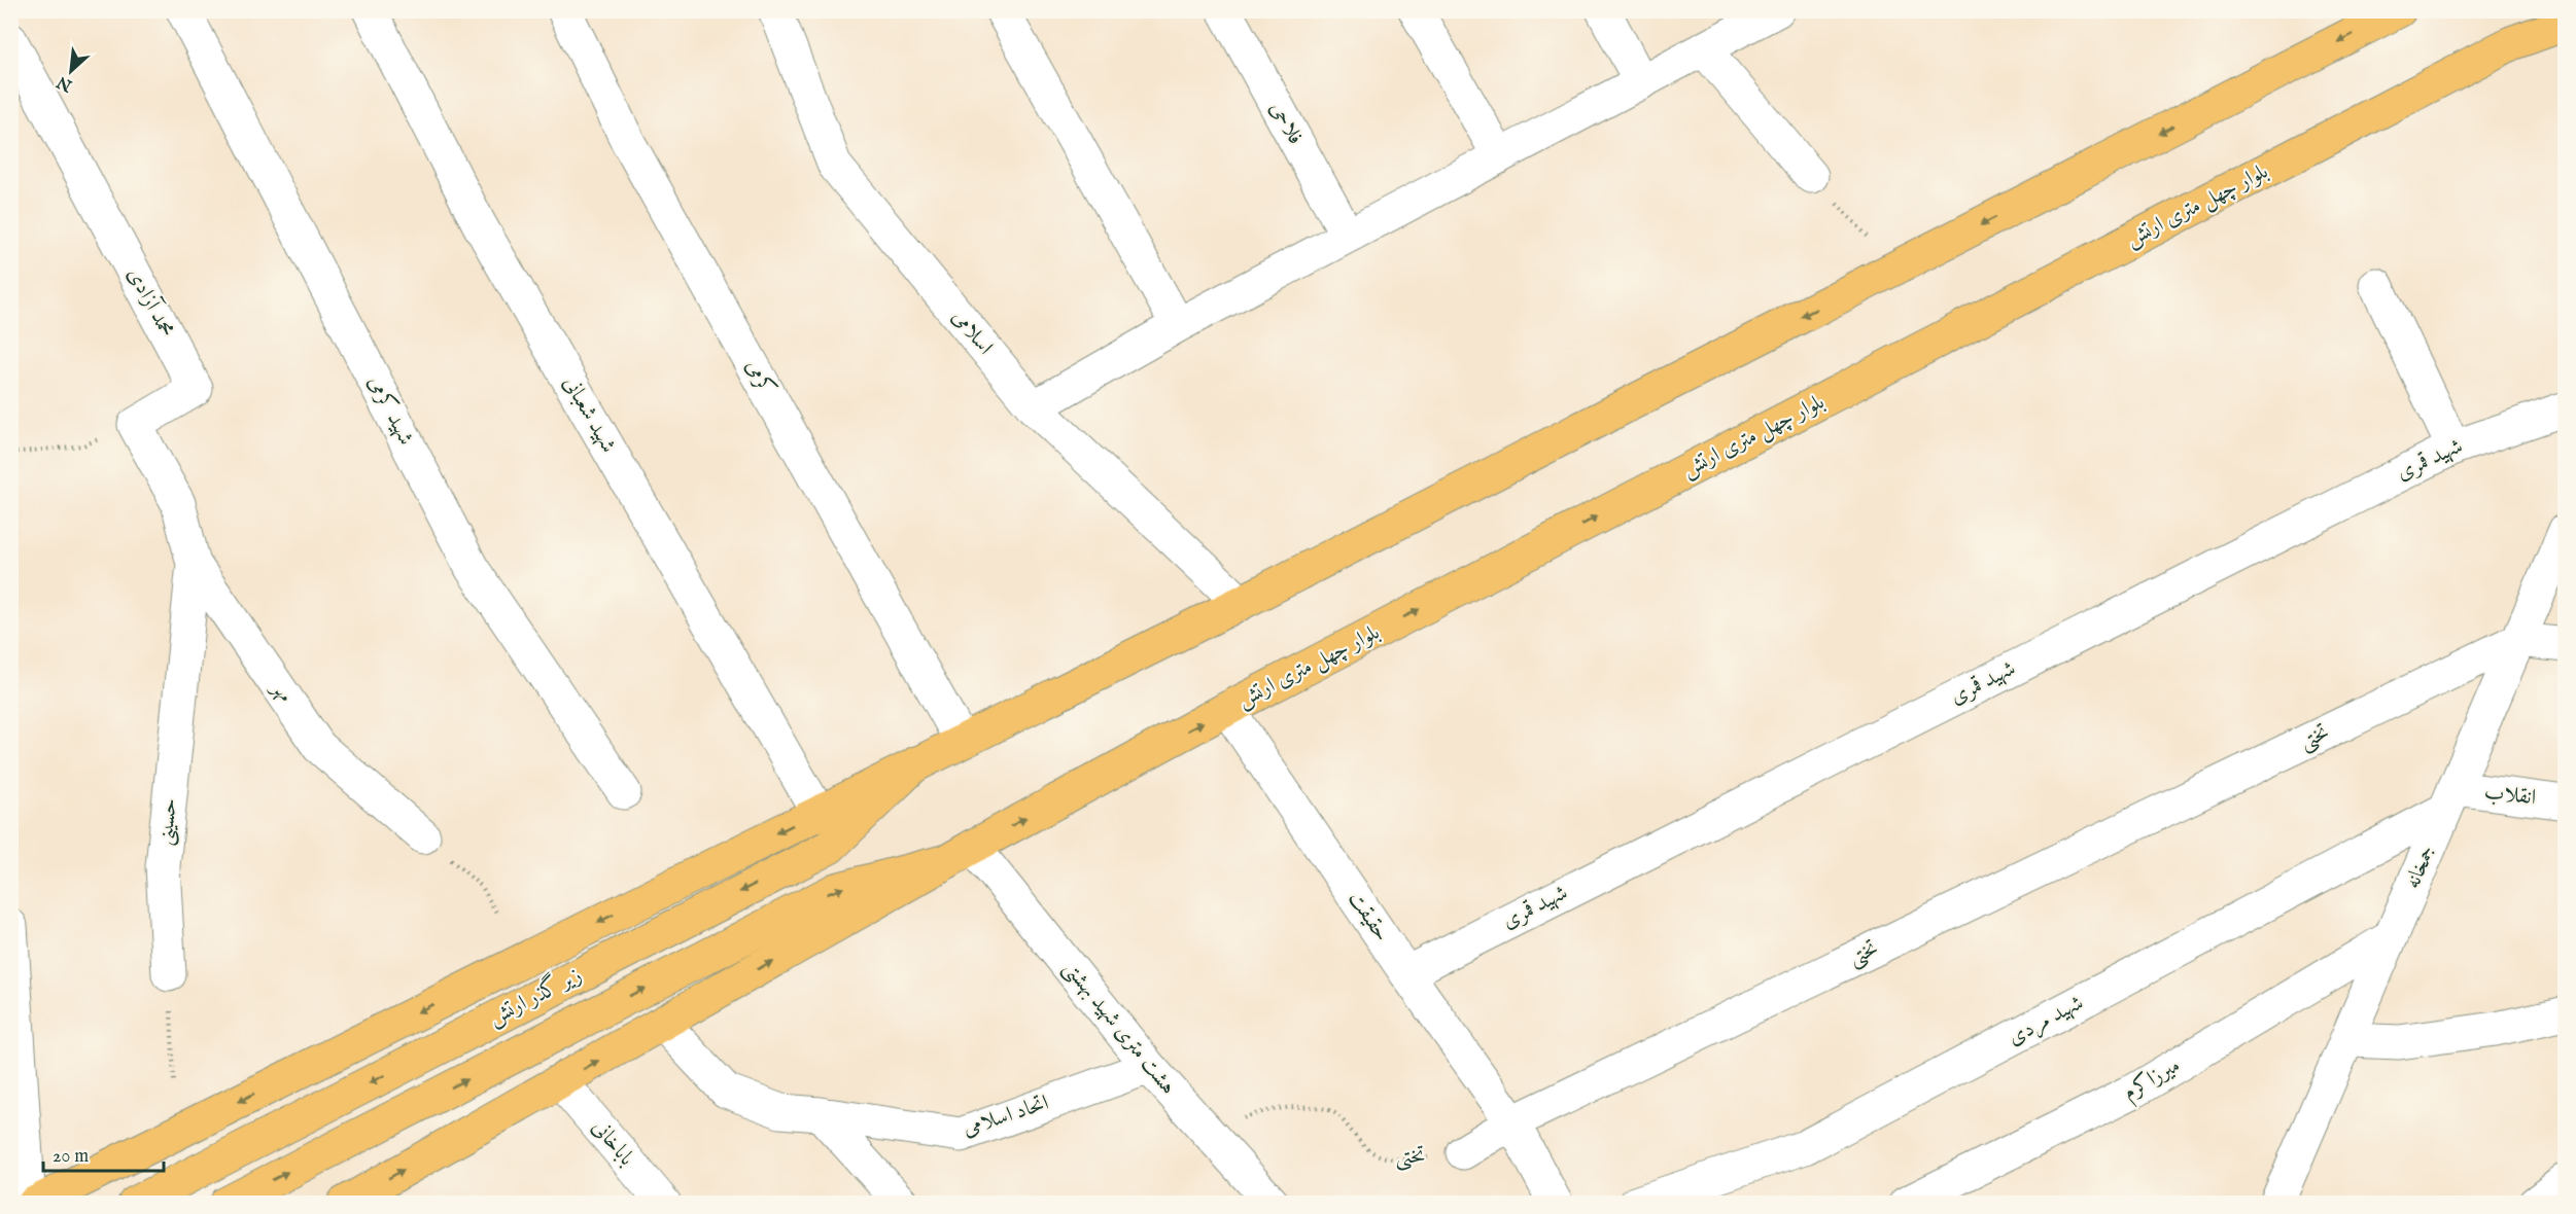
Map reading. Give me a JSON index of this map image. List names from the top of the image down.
{
  "streets": {
    "main road": ["بلوار چهل متری ارتش", "زیر گذر ارتش"],
    "street": [
      "فلاحی",
      "محمد آزادی",
      "اسلامی",
      "کرمی",
      "شهید کرمی",
      "شهید شعبانی",
      "شهید قمری",
      "مهر",
      "تختی",
      "انقلاب",
      "حسینی",
      "جمخانه",
      "حقیقت",
      "شهید مردی",
      "هشت متری شهید بهشتی",
      "میرزاکرم",
      "اتحاد اسلامی",
      "باباخانی"
    ]
  },
  "crossings": [
    ["بلوار چهل متری ارتش", "حقیقت"],
    ["بلوار چهل متری ارتش", "زیر گذر ارتش"],
    ["بلوار چهل متری ارتش", "هشت متری شهید بهشتی"],
    ["محمد آزادی", "مهر"],
    ["شهید قمری", "حقیقت"],
    ["مهر", "حسینی"],
    ["تختی", "جمخانه"],
    ["تختی", "حقیقت"],
    ["تختی", "هشت متری شهید بهشتی"],
    ["انقلاب", "جمخانه"],
    ["انقلاب", "شهید مردی"],
    ["جمخانه", "شهید مردی"],
    ["جمخانه", "میرزاکرم"],
    ["زیر گذر ارتش", "هشت متری شهید بهشتی"],
    ["هشت متری شهید بهشتی", "اتحاد اسلامی"]
  ],
  "scale_bar": "20 m",
  "north": "bottom left"
}
